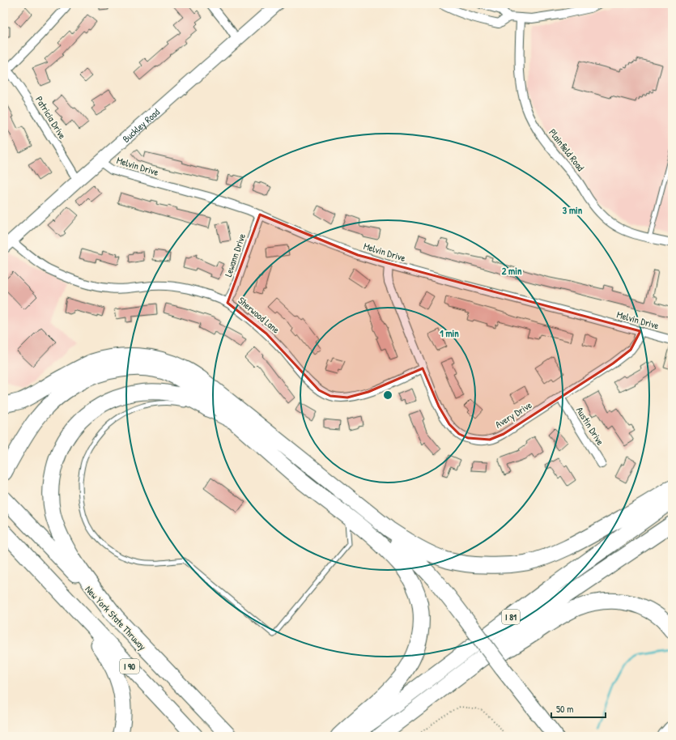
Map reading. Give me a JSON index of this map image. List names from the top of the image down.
{
  "streets": {
    "highway": ["I 81", "New York State Thruway", "I 90"],
    "street": [
      "Patricia Drive",
      "Buckley Road",
      "Plainfield Road",
      "Melvin Drive",
      "Lewann Drive",
      "Sherwood Lane",
      "Avery Drive",
      "Austin Drive"
    ]
  },
  "crossings": [
    ["Patricia Drive", "Buckley Road"],
    ["Buckley Road", "Melvin Drive"],
    ["Buckley Road", "Sherwood Lane"],
    ["Melvin Drive", "Lewann Drive"],
    ["Melvin Drive", "Avery Drive"],
    ["Lewann Drive", "Sherwood Lane"],
    ["Sherwood Lane", "Avery Drive"],
    ["Avery Drive", "Austin Drive"]
  ],
  "scale_bar": "50 m",
  "rings": ["3 min", "2 min", "1 min"]
}
